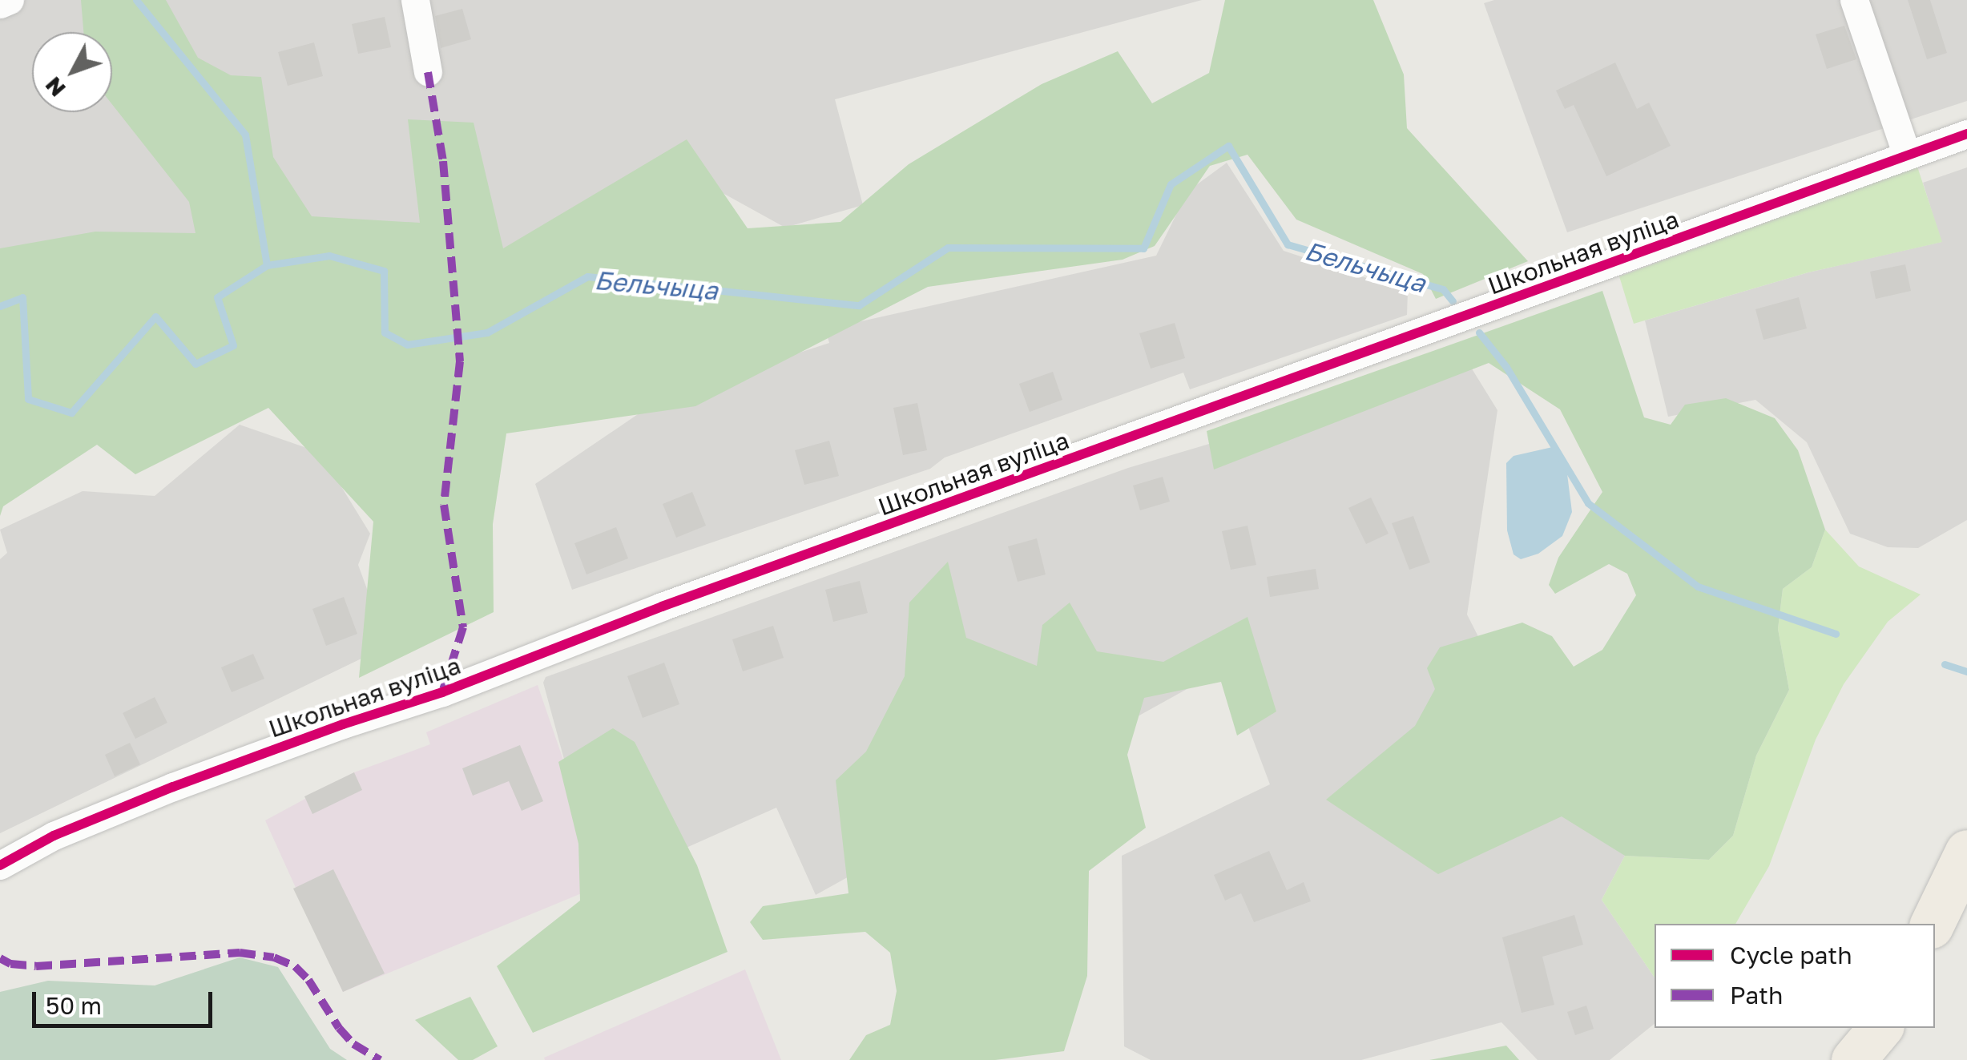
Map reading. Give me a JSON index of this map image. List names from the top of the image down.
{
  "streets": {
    "street": ["Школьная вуліца"]
  },
  "water": ["Бельчыца"],
  "legend": ["Cycle path", "Path"],
  "scale_bar": "50 m",
  "north": "bottom left"
}
